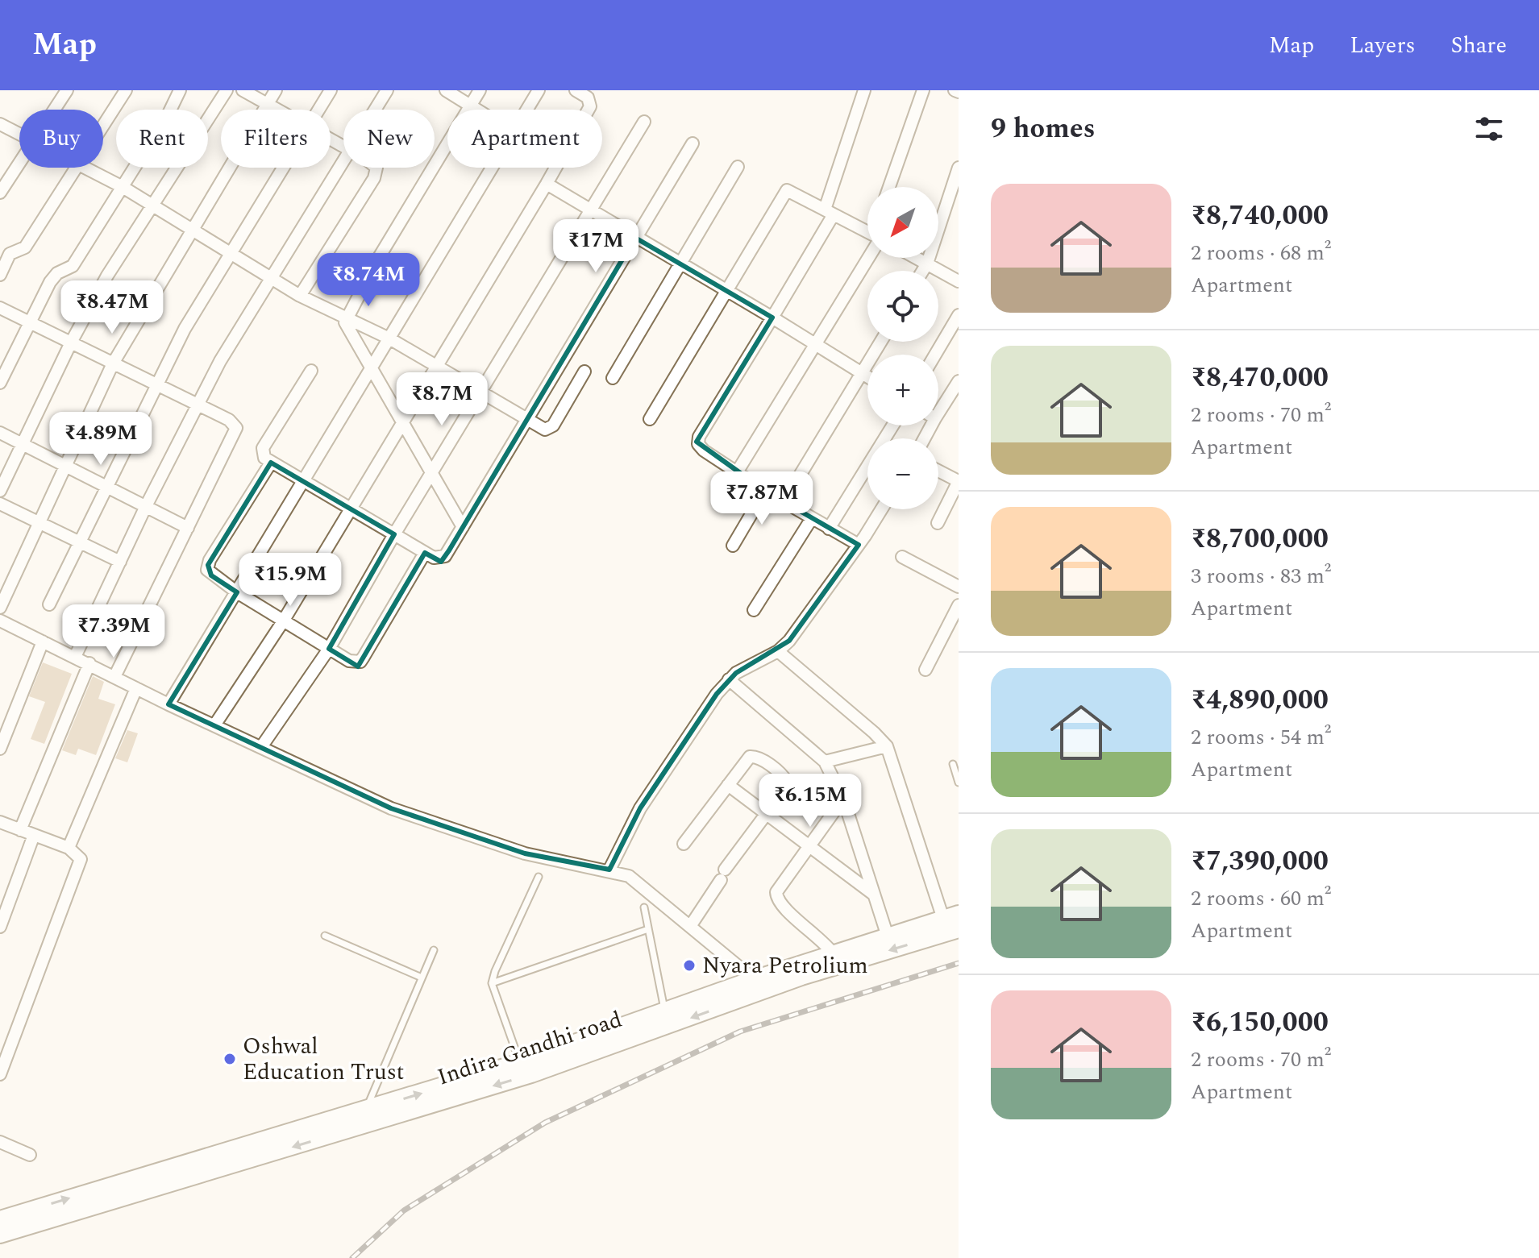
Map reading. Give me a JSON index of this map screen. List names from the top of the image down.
{
  "streets": {
    "main road": ["Indira Gandhi road"]
  },
  "places": ["Nyara Petrolium", "Oshwal Education Trust"],
  "north": "bottom left",
  "page": {
    "header": "Map",
    "nav": ["Map", "Layers", "Share"],
    "heading": "9 homes",
    "chip": [
      "Buy",
      "Rent",
      "Filters",
      "New",
      "Apartment"
    ],
    "list": [
      {
        "name": "₹8,740,000",
        "note": "2 rooms · 68 m² · Apartment"
      },
      {
        "name": "₹8,470,000",
        "note": "2 rooms · 70 m² · Apartment"
      },
      {
        "name": "₹8,700,000",
        "note": "3 rooms · 83 m² · Apartment"
      },
      {
        "name": "₹4,890,000",
        "note": "2 rooms · 54 m² · Apartment"
      },
      {
        "name": "₹7,390,000",
        "note": "2 rooms · 60 m² · Apartment"
      },
      {
        "name": "₹6,150,000",
        "note": "2 rooms · 70 m² · Apartment"
      }
    ],
    "map_buttons": ["+", "−"],
    "price": [
      "₹17M",
      "₹8.74M",
      "₹8.47M",
      "₹8.7M",
      "₹4.89M",
      "₹7.87M",
      "₹15.9M",
      "₹7.39M",
      "₹6.15M"
    ]
  }
}
